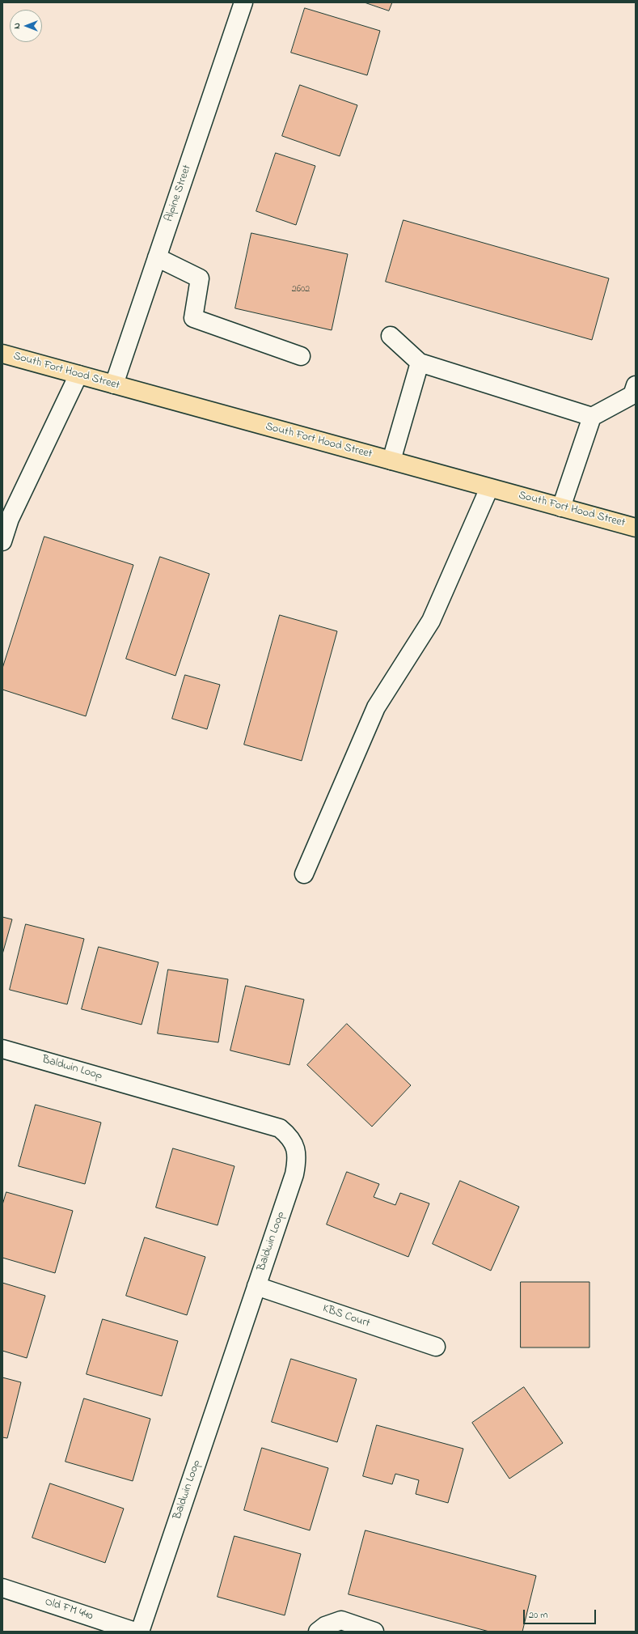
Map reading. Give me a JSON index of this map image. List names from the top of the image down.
{
  "streets": {
    "highway": ["South Fort Hood Street"],
    "street": [
      "Alpine Street",
      "Baldwin Loop",
      "KBS Court",
      "Old FM 440"
    ]
  },
  "crossings": [
    ["Alpine Street", "South Fort Hood Street"],
    ["Baldwin Loop", "KBS Court"]
  ],
  "house_numbers": ["2602"],
  "scale_bar": "20 m",
  "north": "left"
}
